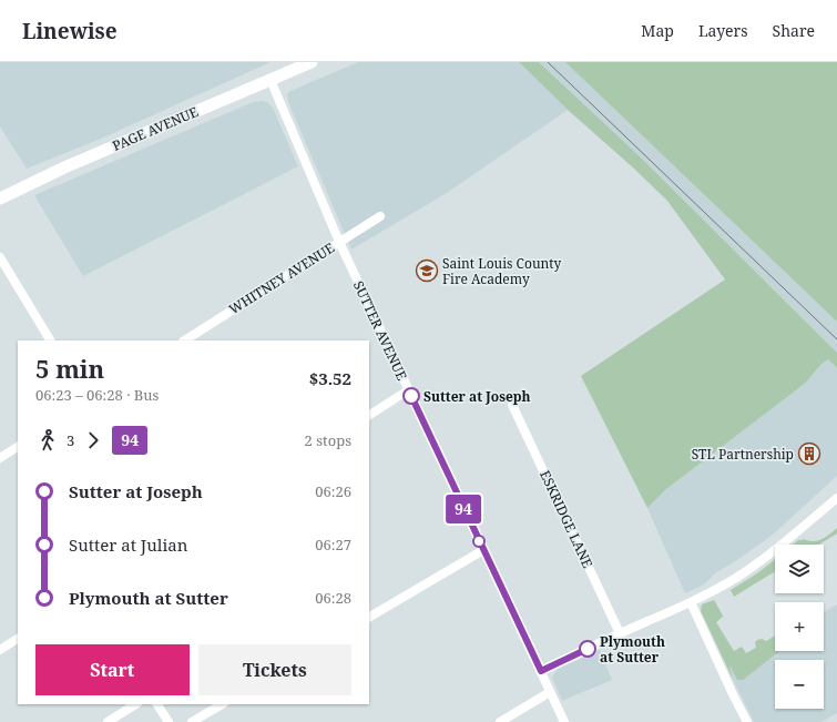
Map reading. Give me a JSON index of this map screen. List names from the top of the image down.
{
  "streets": {
    "main road": ["PAGE AVENUE"],
    "street": ["WHITNEY AVENUE", "SUTTER AVENUE", "ESKRIDGE LANE"]
  },
  "crossings": [
    ["PAGE AVENUE", "SUTTER AVENUE"],
    ["WHITNEY AVENUE", "SUTTER AVENUE"]
  ],
  "places": {
    "school or university": ["Saint Louis County Fire Academy"],
    "other": ["Sutter at Joseph", "Plymouth at Sutter"],
    "building": ["STL Partnership"]
  },
  "lines": ["bus line 94"],
  "page": {
    "header": "Linewise",
    "nav": ["Map", "Layers", "Share"],
    "on_map": "94",
    "heading": ["5 min", "06:23 – 06:28 · Bus", "$3.52"],
    "legs": ["3", "94", "2 stops"],
    "list": [
      {
        "name": "Sutter at Joseph",
        "value": "06:26"
      },
      {
        "name": "Sutter at Julian",
        "value": "06:27"
      },
      {
        "name": "Plymouth at Sutter",
        "value": "06:28"
      }
    ],
    "map_buttons": ["+", "−"],
    "buttons": ["Start", "Tickets"]
  }
}
